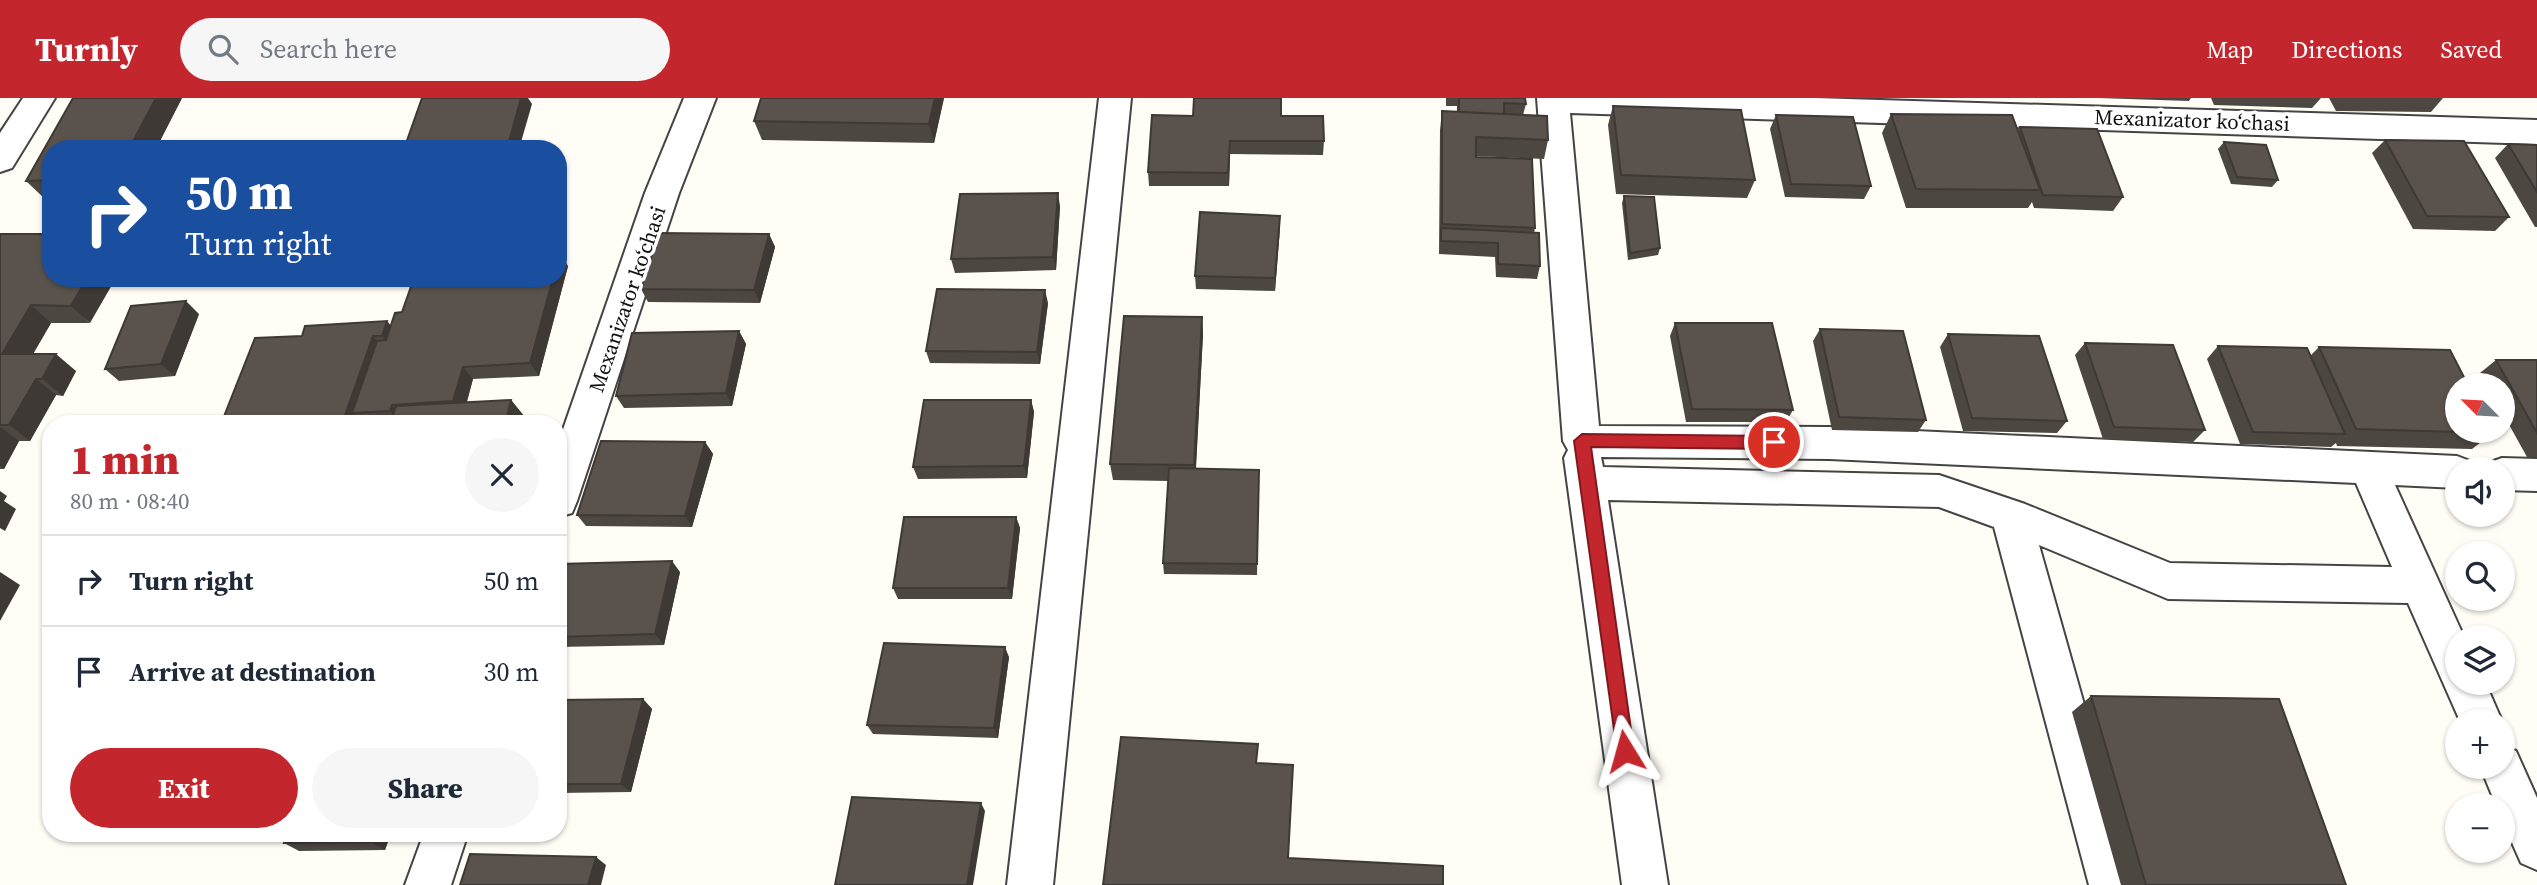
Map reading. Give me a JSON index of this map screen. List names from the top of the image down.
{
  "streets": {
    "street": ["Mexanizator koʻchasi"]
  },
  "north": "top left",
  "page": {
    "header": "Turnly",
    "search": "Search here",
    "nav": ["Map", "Directions", "Saved"],
    "turn": ["50 m", "Turn right"],
    "map_buttons": ["+", "−"],
    "heading": ["1 min", "80 m · 08:40"],
    "list": [
      {
        "name": "Turn right",
        "value": "50 m"
      },
      {
        "name": "Arrive at destination",
        "value": "30 m"
      }
    ],
    "buttons": ["Exit", "Share"]
  }
}
